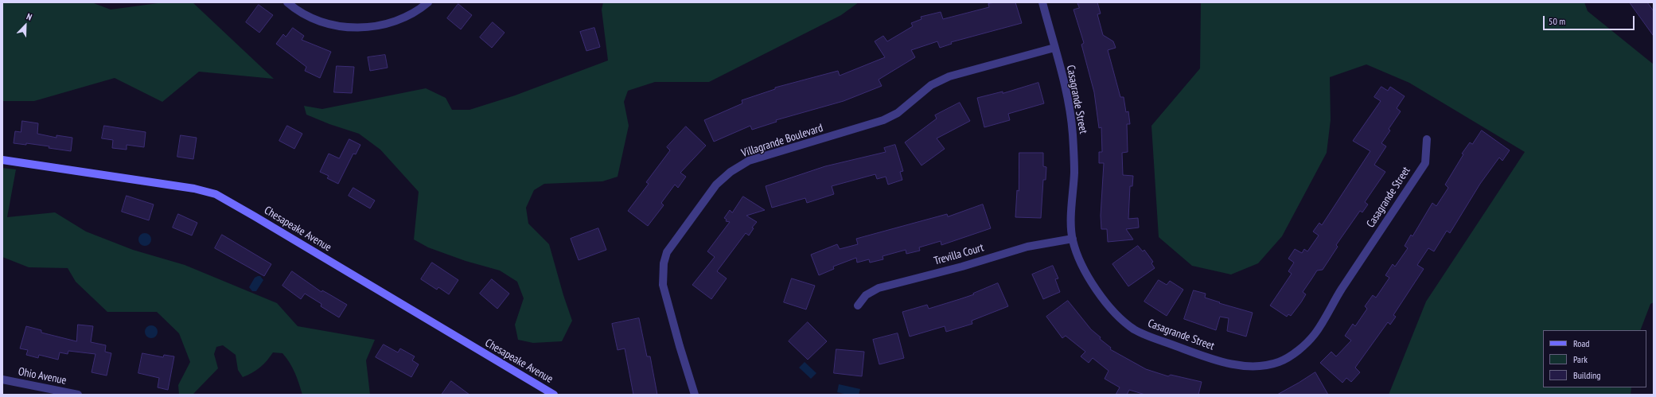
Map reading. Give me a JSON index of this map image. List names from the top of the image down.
{
  "streets": {
    "street": [
      "Casagrande Street",
      "Villagrande Boulevard",
      "Chesapeake Avenue",
      "Trevilla Court",
      "Ohio Avenue"
    ]
  },
  "crossings": [
    ["Casagrande Street", "Villagrande Boulevard"],
    ["Casagrande Street", "Trevilla Court"]
  ],
  "legend": ["Road", "Park", "Building"],
  "scale_bar": "50 m",
  "north": "top right"
}
